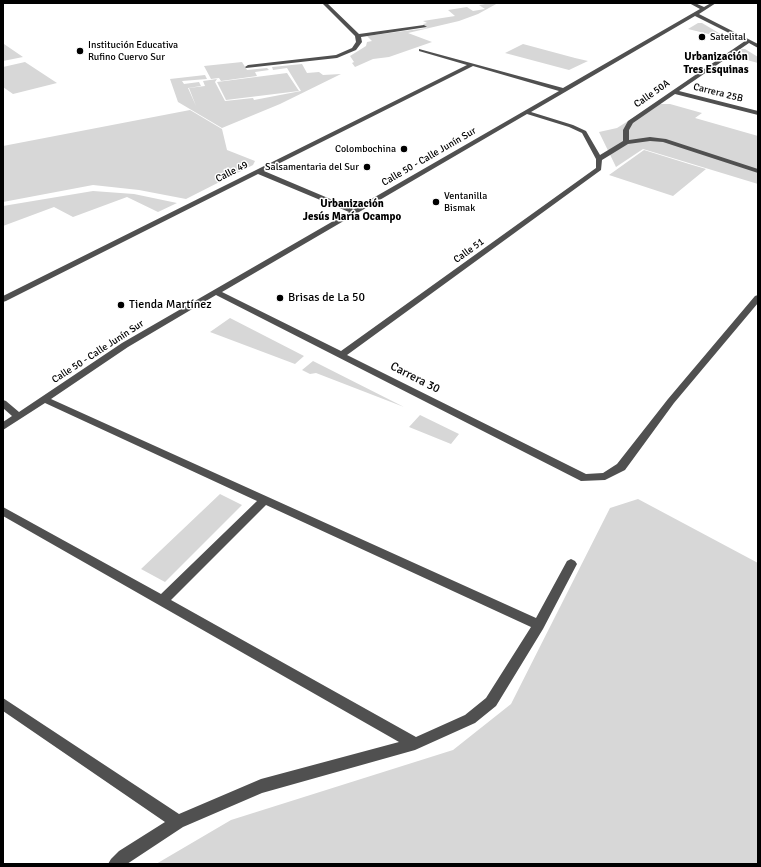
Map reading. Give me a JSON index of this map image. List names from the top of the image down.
{
  "streets": {
    "street": [
      "Carrera 25B",
      "Calle 50A",
      "Calle 50 - Calle Junín Sur",
      "Calle 49",
      "Calle 51",
      "Carrera 30"
    ]
  },
  "crossings": [
    ["Carrera 25B", "Calle 50A"],
    ["Calle 50 - Calle Junín Sur", "Carrera 30"],
    ["Calle 51", "Carrera 30"]
  ],
  "districts": ["Urbanización Tres Esquinas", "Urbanización Jesús María Ocampo"],
  "places": [
    "Satelital",
    "Institución Educativa Rufino Cuervo Sur",
    "Colombochina",
    "Salsamentaria del Sur",
    "Ventanilla Bismak",
    "Brisas de La 50",
    "Tienda Martínez"
  ]
}
